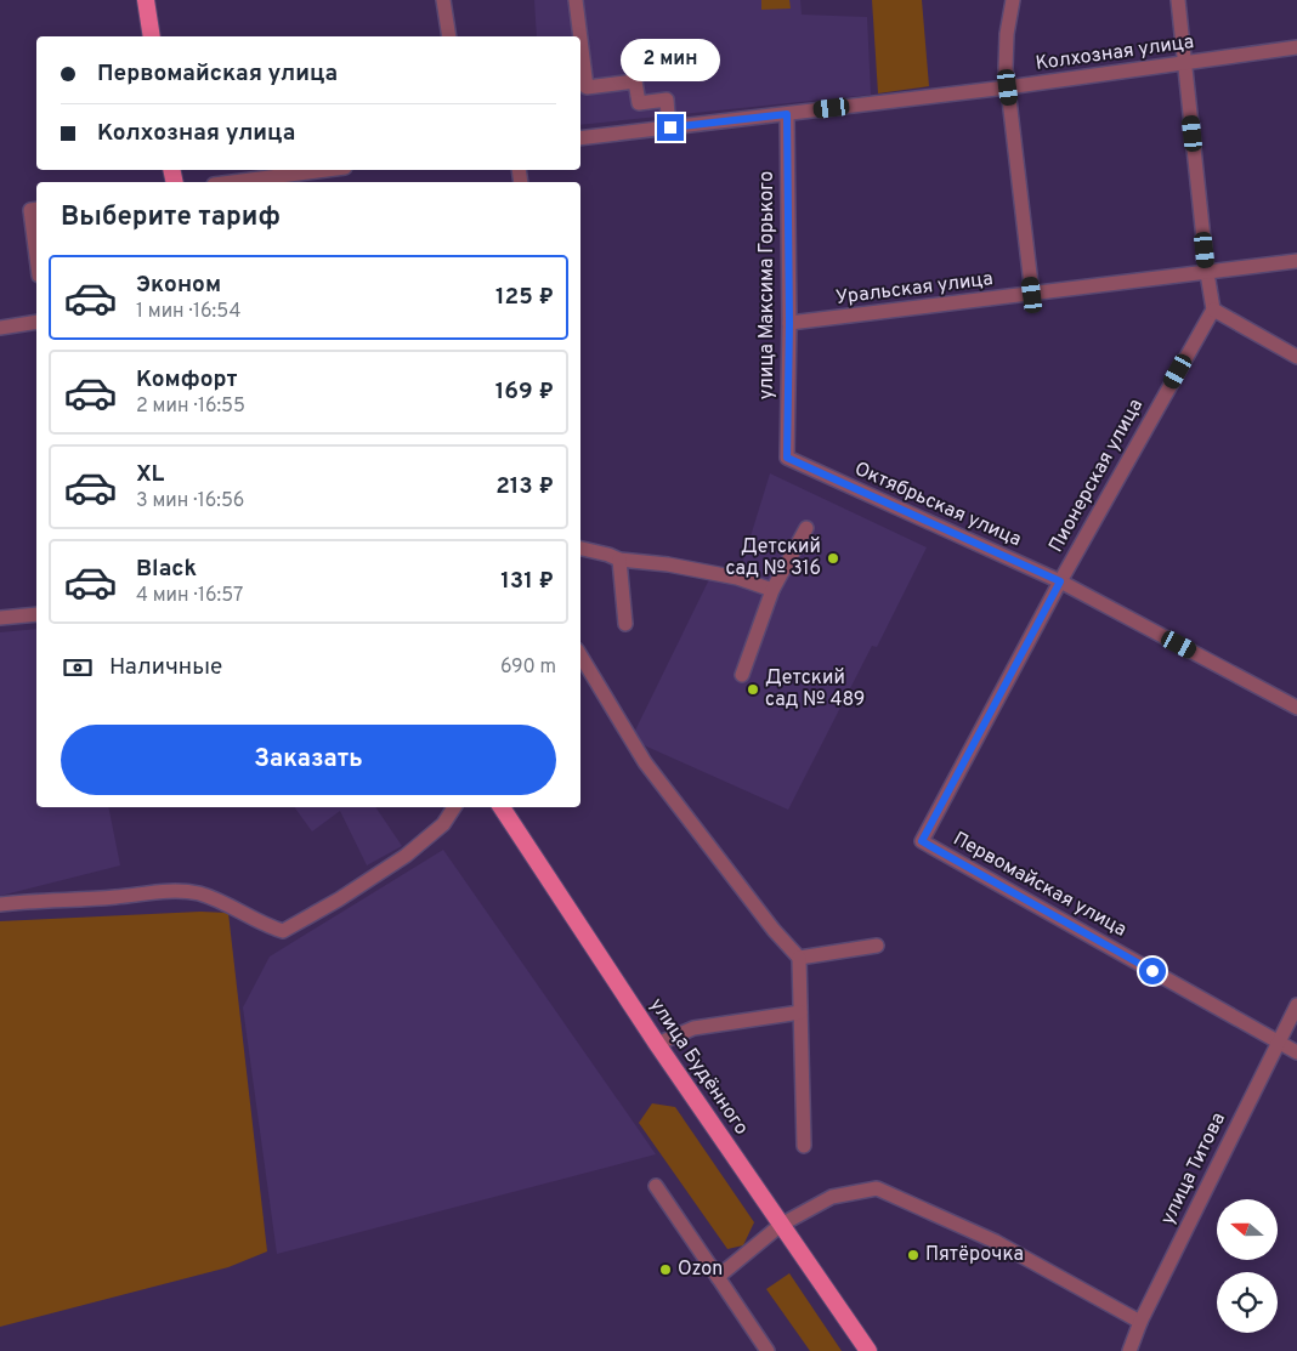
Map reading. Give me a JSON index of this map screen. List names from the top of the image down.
{
  "streets": {
    "main road": ["улица Будённого"],
    "street": [
      "Колхозная улица",
      "улица Максима Горького",
      "Уральская улица",
      "Пионерская улица",
      "Октябрьская улица",
      "Первомайская улица",
      "улица Титова"
    ]
  },
  "crossings": [
    ["Колхозная улица", "улица Максима Горького"],
    ["улица Максима Горького", "Уральская улица"],
    ["улица Максима Горького", "Октябрьская улица"],
    ["Пионерская улица", "Октябрьская улица"],
    ["Пионерская улица", "Первомайская улица"],
    ["Первомайская улица", "улица Титова"]
  ],
  "places": [
    "Детский сад № 316",
    "Детский сад № 489",
    "Пятёрочка",
    "Ozon"
  ],
  "north": "left",
  "page": {
    "banner": ["Первомайская улица", "Колхозная улица"],
    "bubble": "2 мин",
    "heading": "Выберите тариф",
    "list": [
      {
        "name": "Эконом",
        "note": "1 мин · 16:54",
        "value": "125 ₽"
      },
      {
        "name": "Комфорт",
        "note": "2 мин · 16:55",
        "value": "169 ₽"
      },
      {
        "name": "XL",
        "note": "3 мин · 16:56",
        "value": "213 ₽"
      },
      {
        "name": "Black",
        "note": "4 мин · 16:57",
        "value": "131 ₽"
      }
    ],
    "pay": ["Наличные", "690 m"],
    "buttons": "Заказать"
  }
}
